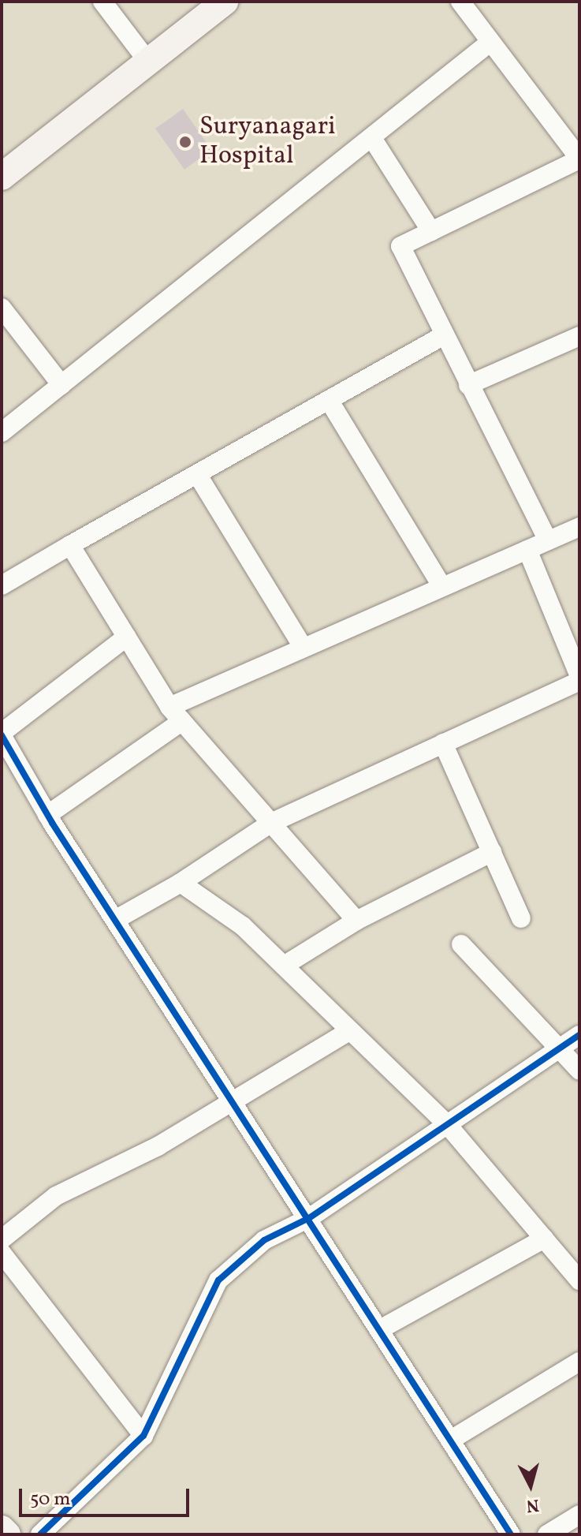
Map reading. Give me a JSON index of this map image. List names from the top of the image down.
{
  "places": ["Suryanagari Hospital"],
  "scale_bar": "50 m",
  "north": "bottom"
}
